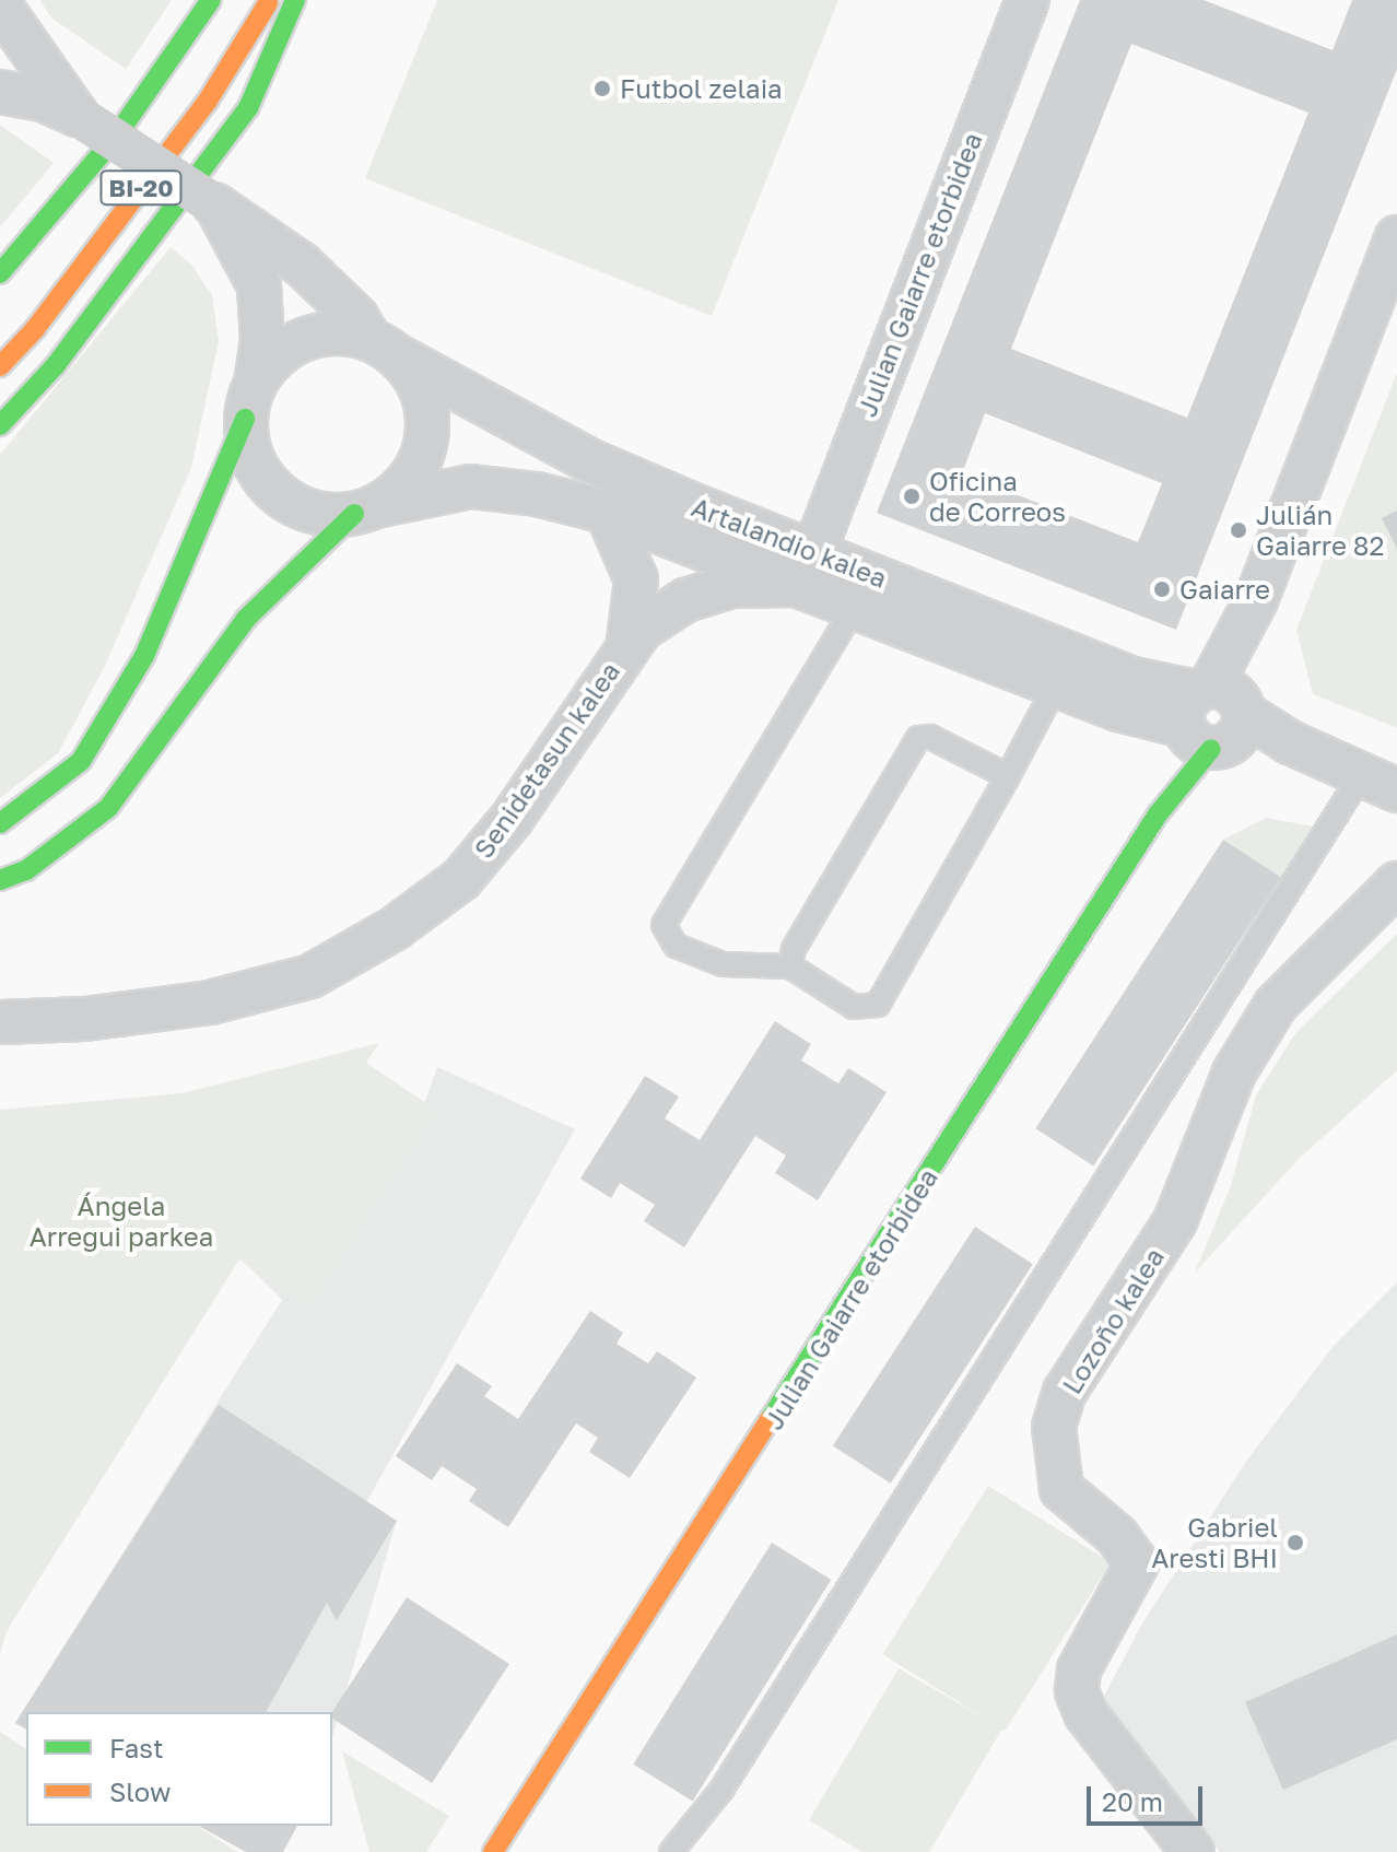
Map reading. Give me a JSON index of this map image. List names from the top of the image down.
{
  "streets": {
    "main road": ["BI-20", "Julian Gaiarre etorbidea"],
    "street": ["Artalandio kalea", "Senidetasun kalea", "Lozoño kalea"]
  },
  "crossings": [
    ["Julian Gaiarre etorbidea", "Artalandio kalea"],
    ["Julian Gaiarre etorbidea", "Senidetasun kalea"],
    ["Artalandio kalea", "Senidetasun kalea"]
  ],
  "parks": ["Ángela Arregui parkea"],
  "places": [
    "Futbol zelaia",
    "Oficina de Correos",
    "Julián Gaiarre 82",
    "Gaiarre",
    "Gabriel Aresti BHI"
  ],
  "legend": ["Fast", "Slow"],
  "scale_bar": "20 m"
}
